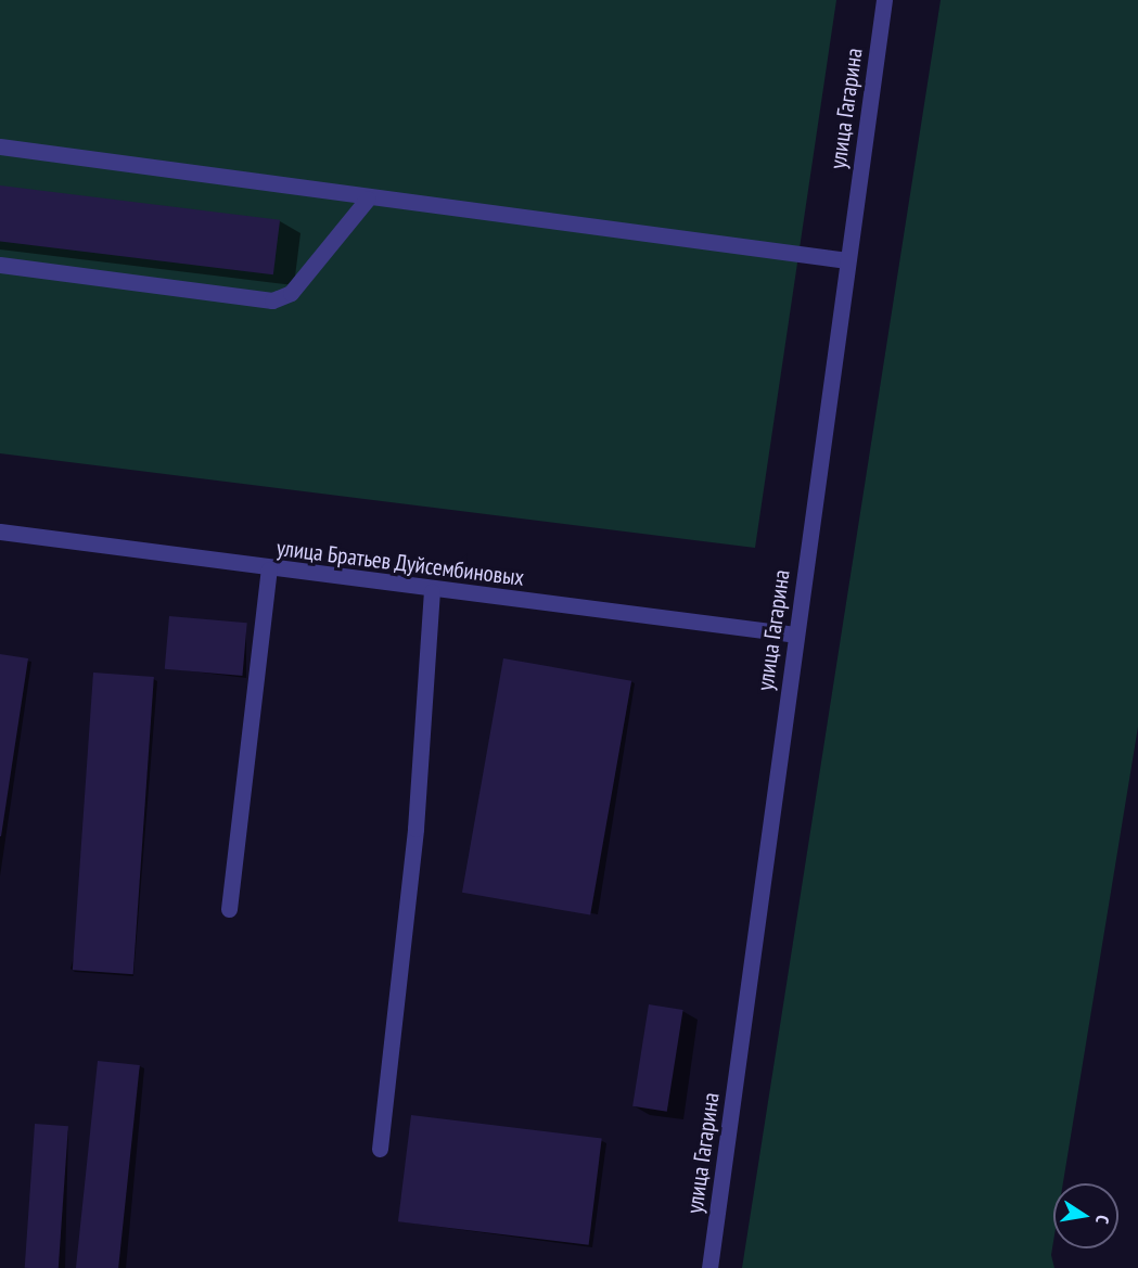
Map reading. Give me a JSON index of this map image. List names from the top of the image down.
{
  "streets": {
    "street": ["улица Гагарина", "улица Братьев Дуйсембиновых"]
  },
  "crossings": [
    ["улица Гагарина", "улица Братьев Дуйсембиновых"]
  ],
  "north": "right"
}
